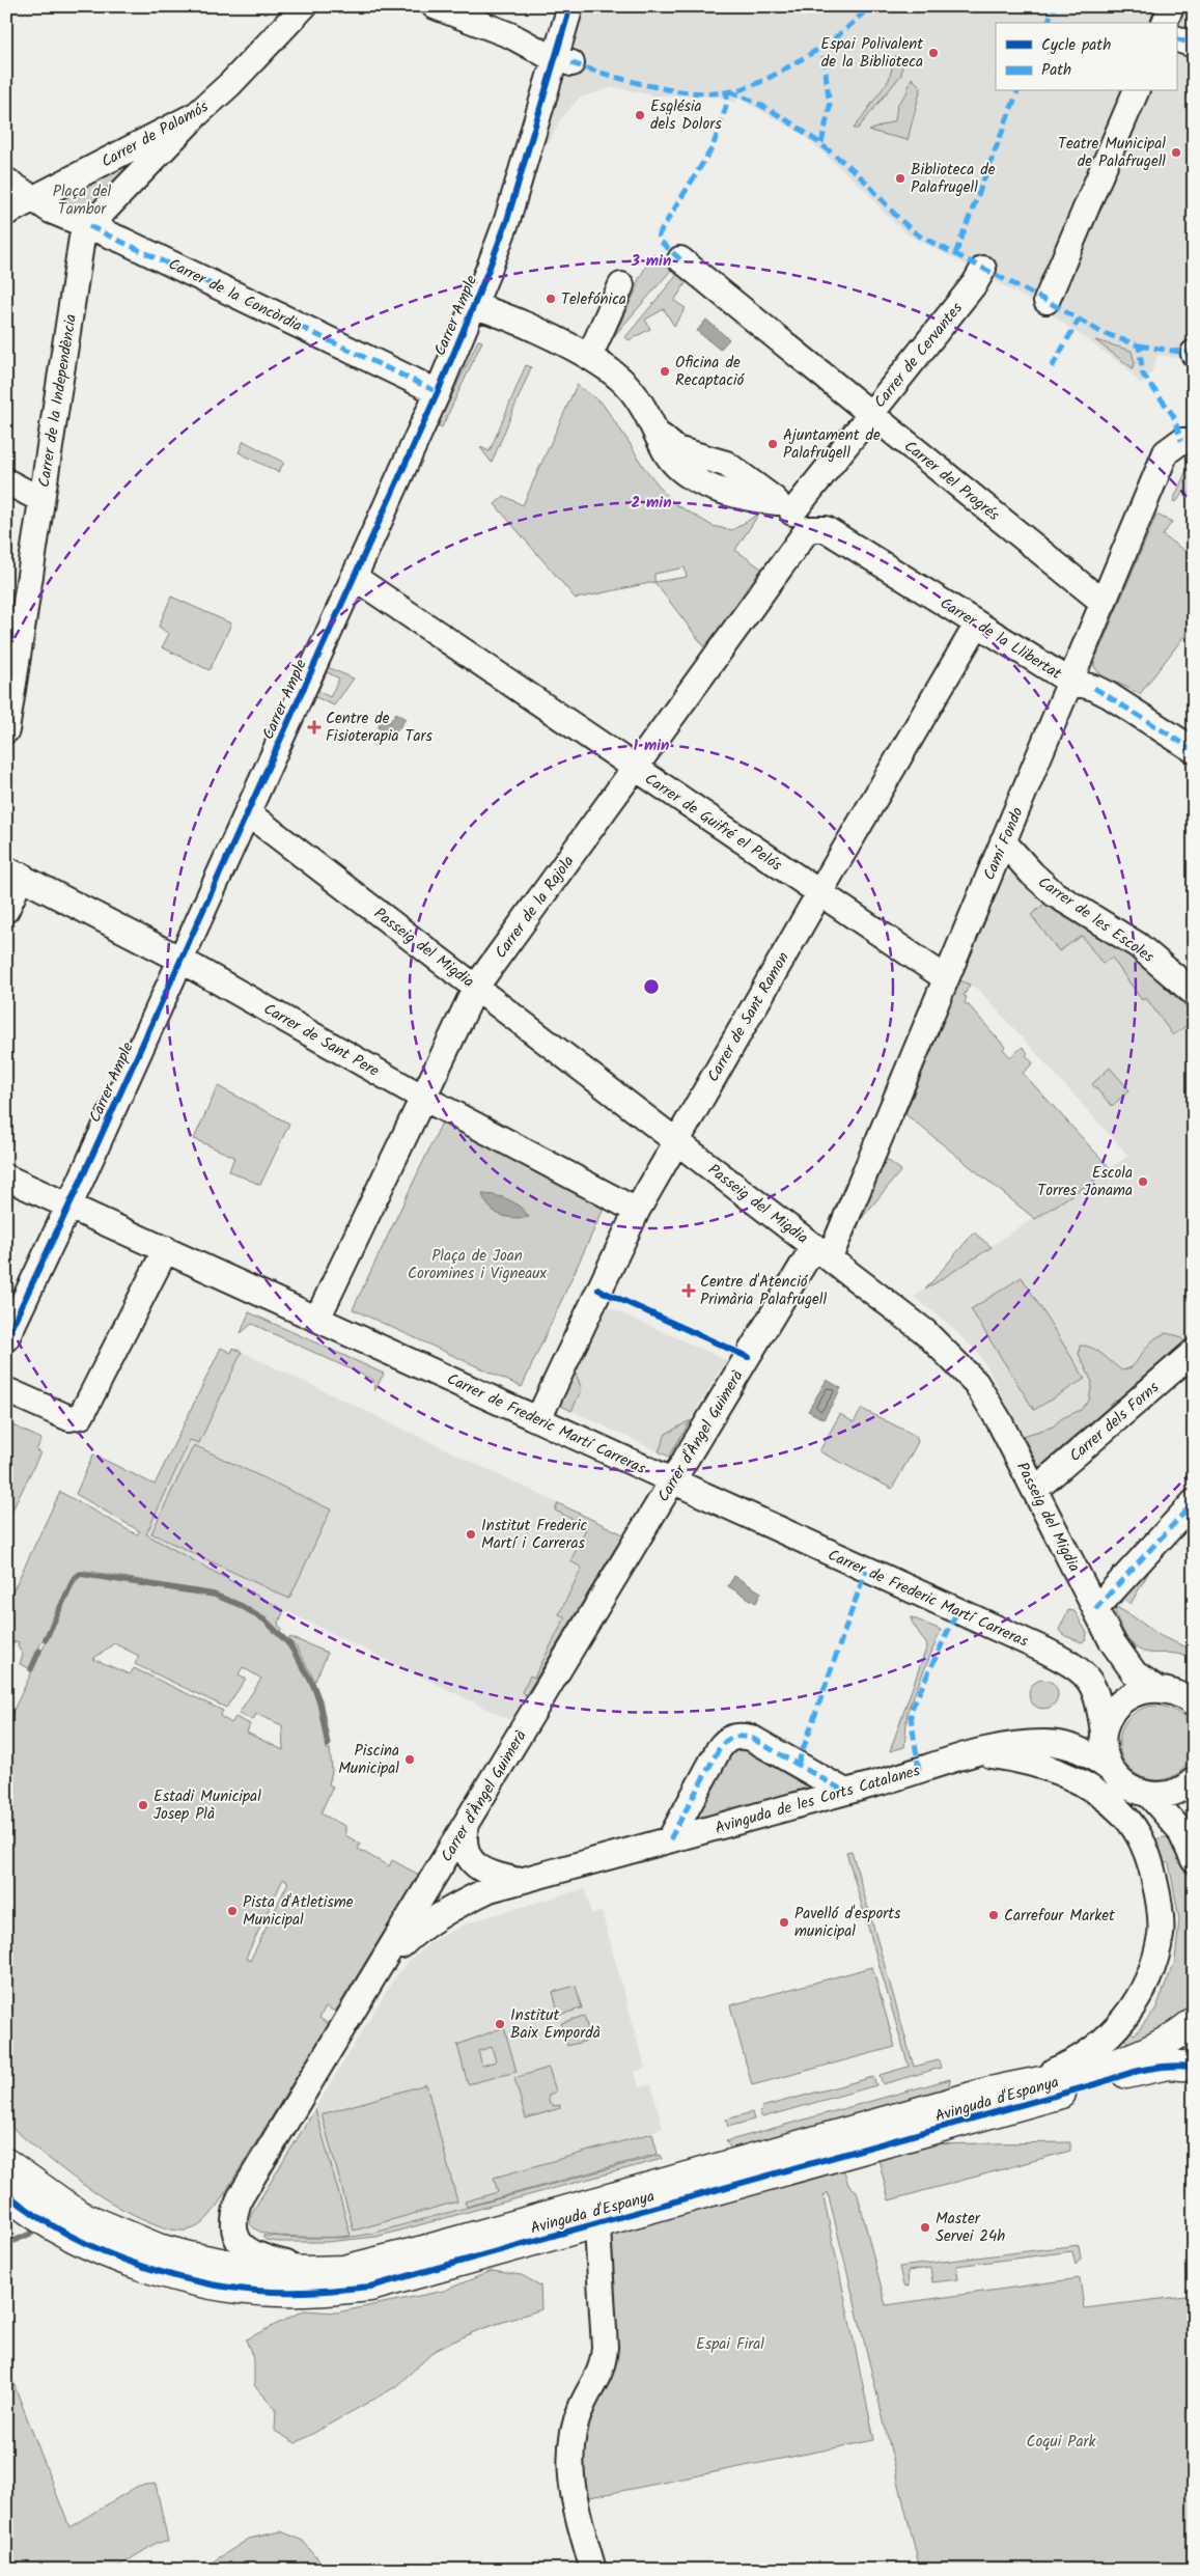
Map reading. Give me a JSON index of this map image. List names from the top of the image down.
{
  "streets": {
    "main road": ["Avinguda d'Espanya"],
    "street": [
      "Carrer de Palamós",
      "Carrer de la Concòrdia",
      "Carrer Ample",
      "Carrer de Cervantes",
      "Carrer de la Independència",
      "Carrer del Progrés",
      "Carrer de la Llibertat",
      "Carrer de Guifré el Pelós",
      "Camí Fondo",
      "Carrer de la Rajola",
      "Carrer de les Escoles",
      "Passeig del Migdia",
      "Carrer de Sant Ramon",
      "Carrer de Sant Pere",
      "Carrer dels Forns",
      "Carrer de Frederic Martí Carreras",
      "Carrer d'Àngel Guimerà",
      "Avinguda de les Corts Catalanes"
    ]
  },
  "crossings": [
    ["Carrer de Palamós", "Carrer de la Concòrdia"],
    ["Carrer de Palamós", "Carrer de la Independència"],
    ["Carrer de la Concòrdia", "Carrer Ample"],
    ["Carrer de la Concòrdia", "Carrer de la Independència"],
    ["Carrer Ample", "Carrer de Guifré el Pelós"],
    ["Carrer Ample", "Passeig del Migdia"],
    ["Carrer Ample", "Carrer de Sant Pere"],
    ["Carrer Ample", "Carrer de Frederic Martí Carreras"],
    ["Carrer de Cervantes", "Carrer del Progrés"],
    ["Carrer de Cervantes", "Carrer de la Llibertat"],
    ["Carrer de Cervantes", "Carrer de la Rajola"],
    ["Carrer del Progrés", "Camí Fondo"],
    ["Carrer de la Llibertat", "Camí Fondo"],
    ["Carrer de la Llibertat", "Carrer de la Rajola"],
    ["Carrer de la Llibertat", "Carrer de Sant Ramon"],
    ["Carrer de Guifré el Pelós", "Camí Fondo"],
    ["Carrer de Guifré el Pelós", "Carrer de la Rajola"],
    ["Carrer de Guifré el Pelós", "Carrer de Sant Ramon"],
    ["Camí Fondo", "Carrer de les Escoles"],
    ["Camí Fondo", "Passeig del Migdia"],
    ["Camí Fondo", "Carrer d'Àngel Guimerà"],
    ["Carrer de la Rajola", "Passeig del Migdia"],
    ["Carrer de la Rajola", "Carrer de Sant Pere"],
    ["Carrer de la Rajola", "Carrer de Frederic Martí Carreras"],
    ["Passeig del Migdia", "Carrer de Sant Ramon"],
    ["Passeig del Migdia", "Carrer dels Forns"],
    ["Passeig del Migdia", "Carrer d'Àngel Guimerà"],
    ["Carrer de Sant Ramon", "Carrer de Sant Pere"],
    ["Carrer de Sant Ramon", "Carrer de Frederic Martí Carreras"],
    ["Carrer de Frederic Martí Carreras", "Carrer d'Àngel Guimerà"],
    ["Carrer de Frederic Martí Carreras", "Avinguda de les Corts Catalanes"],
    ["Carrer d'Àngel Guimerà", "Avinguda de les Corts Catalanes"],
    ["Carrer d'Àngel Guimerà", "Avinguda d'Espanya"],
    ["Avinguda de les Corts Catalanes", "Avinguda d'Espanya"]
  ],
  "parks": [
    "Plaça del Tambor",
    "Plaça de Joan Coromines i Vigneaux",
    "Espai Firal",
    "Coqui Park"
  ],
  "places": {
    "other": [
      "Espai Polivalent de la Biblioteca",
      "Església dels Dolors",
      "Teatre Municipal de Palafrugell",
      "Biblioteca de Palafrugell",
      "Telefónica",
      "Oficina de Recaptació",
      "Ajuntament de Palafrugell",
      "Escola Torres Jonama",
      "Institut Frederic Martí i Carreras",
      "Piscina Municipal",
      "Estadi Municipal Josep Plà",
      "Pista d'Atletisme Municipal",
      "Carrefour Market",
      "Pavelló d'esports municipal",
      "Institut Baix Empordà",
      "Master Servei 24h"
    ],
    "health": ["Centre de Fisioterapia Tars", "Centre d'Atenció Primària Palafrugell"]
  },
  "legend": ["Cycle path", "Path"],
  "rings": ["3 min", "2 min", "1 min"]
}
